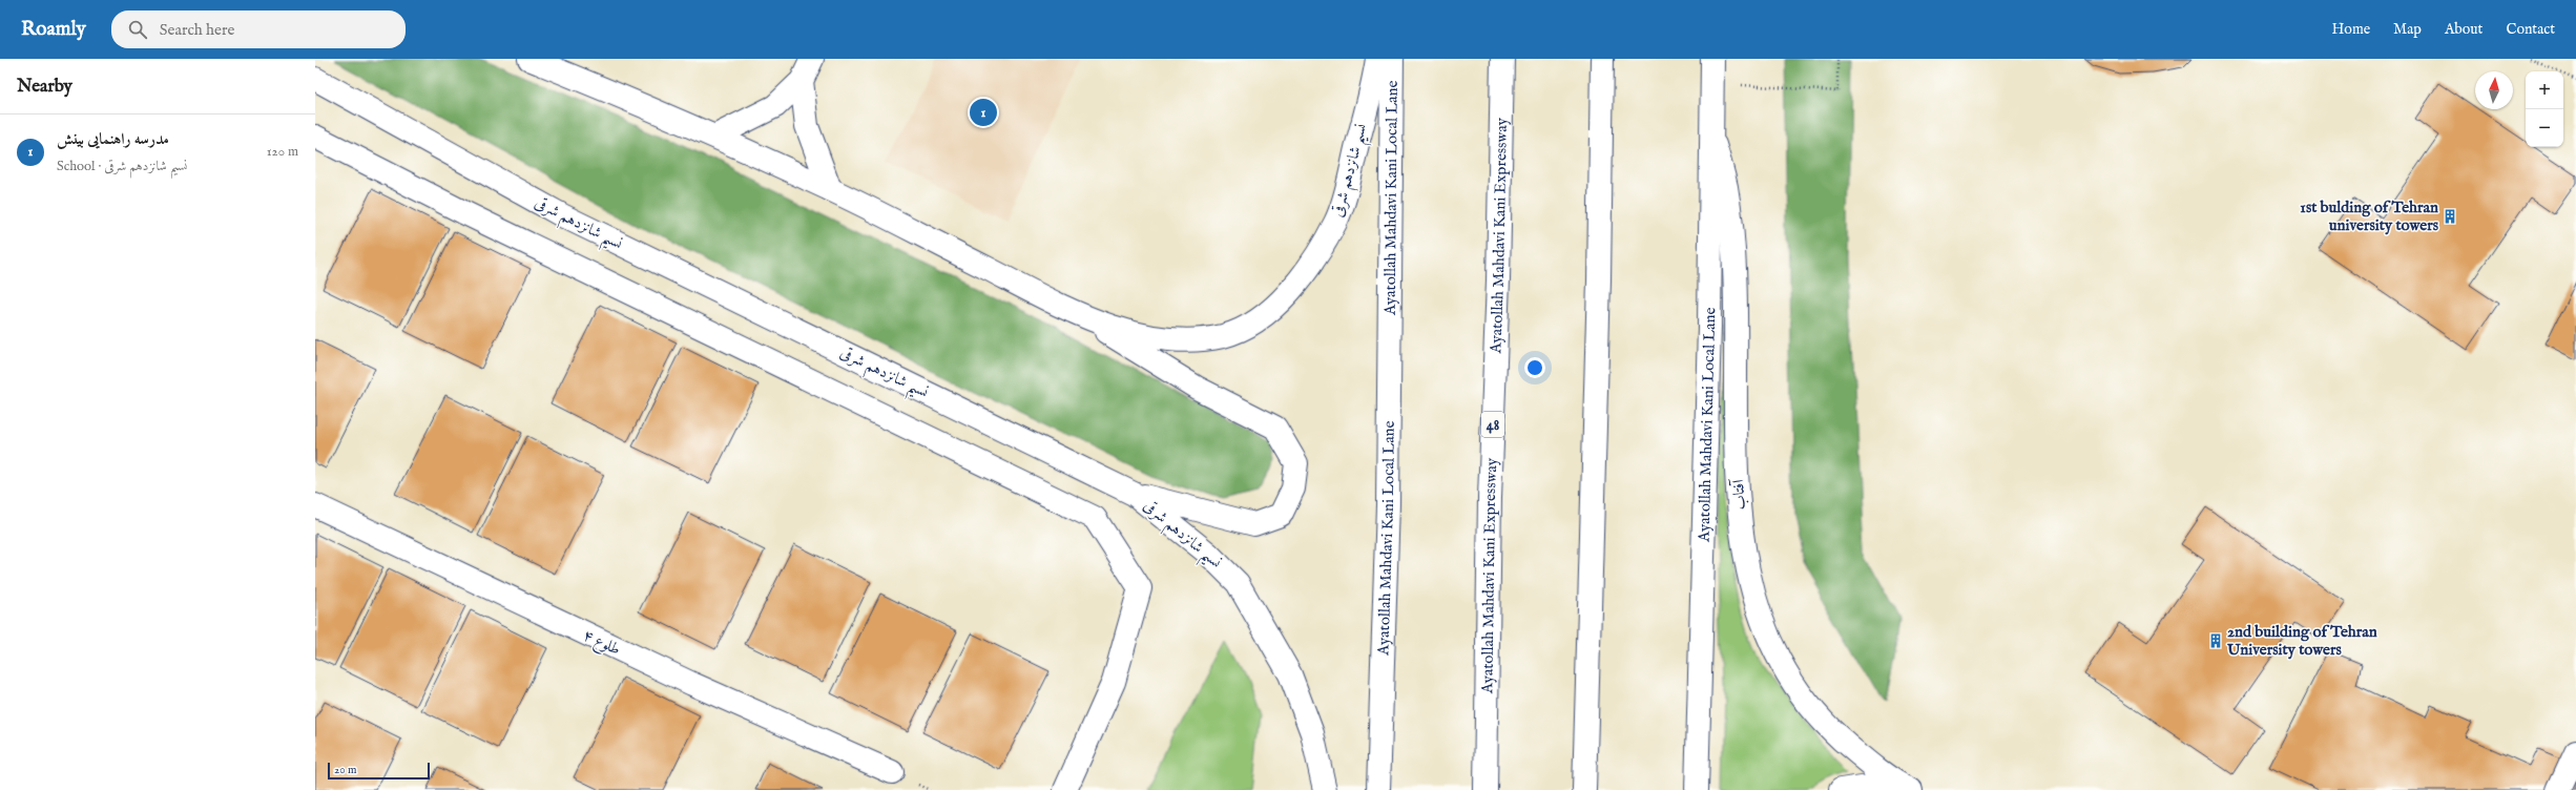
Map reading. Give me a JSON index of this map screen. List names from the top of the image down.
{
  "streets": {
    "main road": [
      "نسیم شانزدهم شرقی",
      "Ayatollah Mahdavi Kani Local Lane",
      "Ayatollah Mahdavi Kani Expressway",
      "48",
      "آفتاب",
      "طلوع ۴"
    ]
  },
  "crossings": [
    ["Ayatollah Mahdavi Kani Local Lane", "آفتاب"]
  ],
  "places": {
    "building": ["1st bulding of Tehran university towers", "2nd building of Tehran University towers"]
  },
  "scale_bar": "20 m",
  "north": "top",
  "page": {
    "header": "Roamly",
    "search": "Search here",
    "nav": [
      "Home",
      "Map",
      "About",
      "Contact"
    ],
    "heading": "Nearby",
    "map_buttons": ["+", "−"],
    "pins": "1",
    "list": [
      {
        "mark": "1",
        "name": "مدرسه راهنمایی بینش",
        "note": "School · نسیم شانزدهم شرقی",
        "value": "120 m"
      }
    ],
    "scale": "20 m"
  }
}
